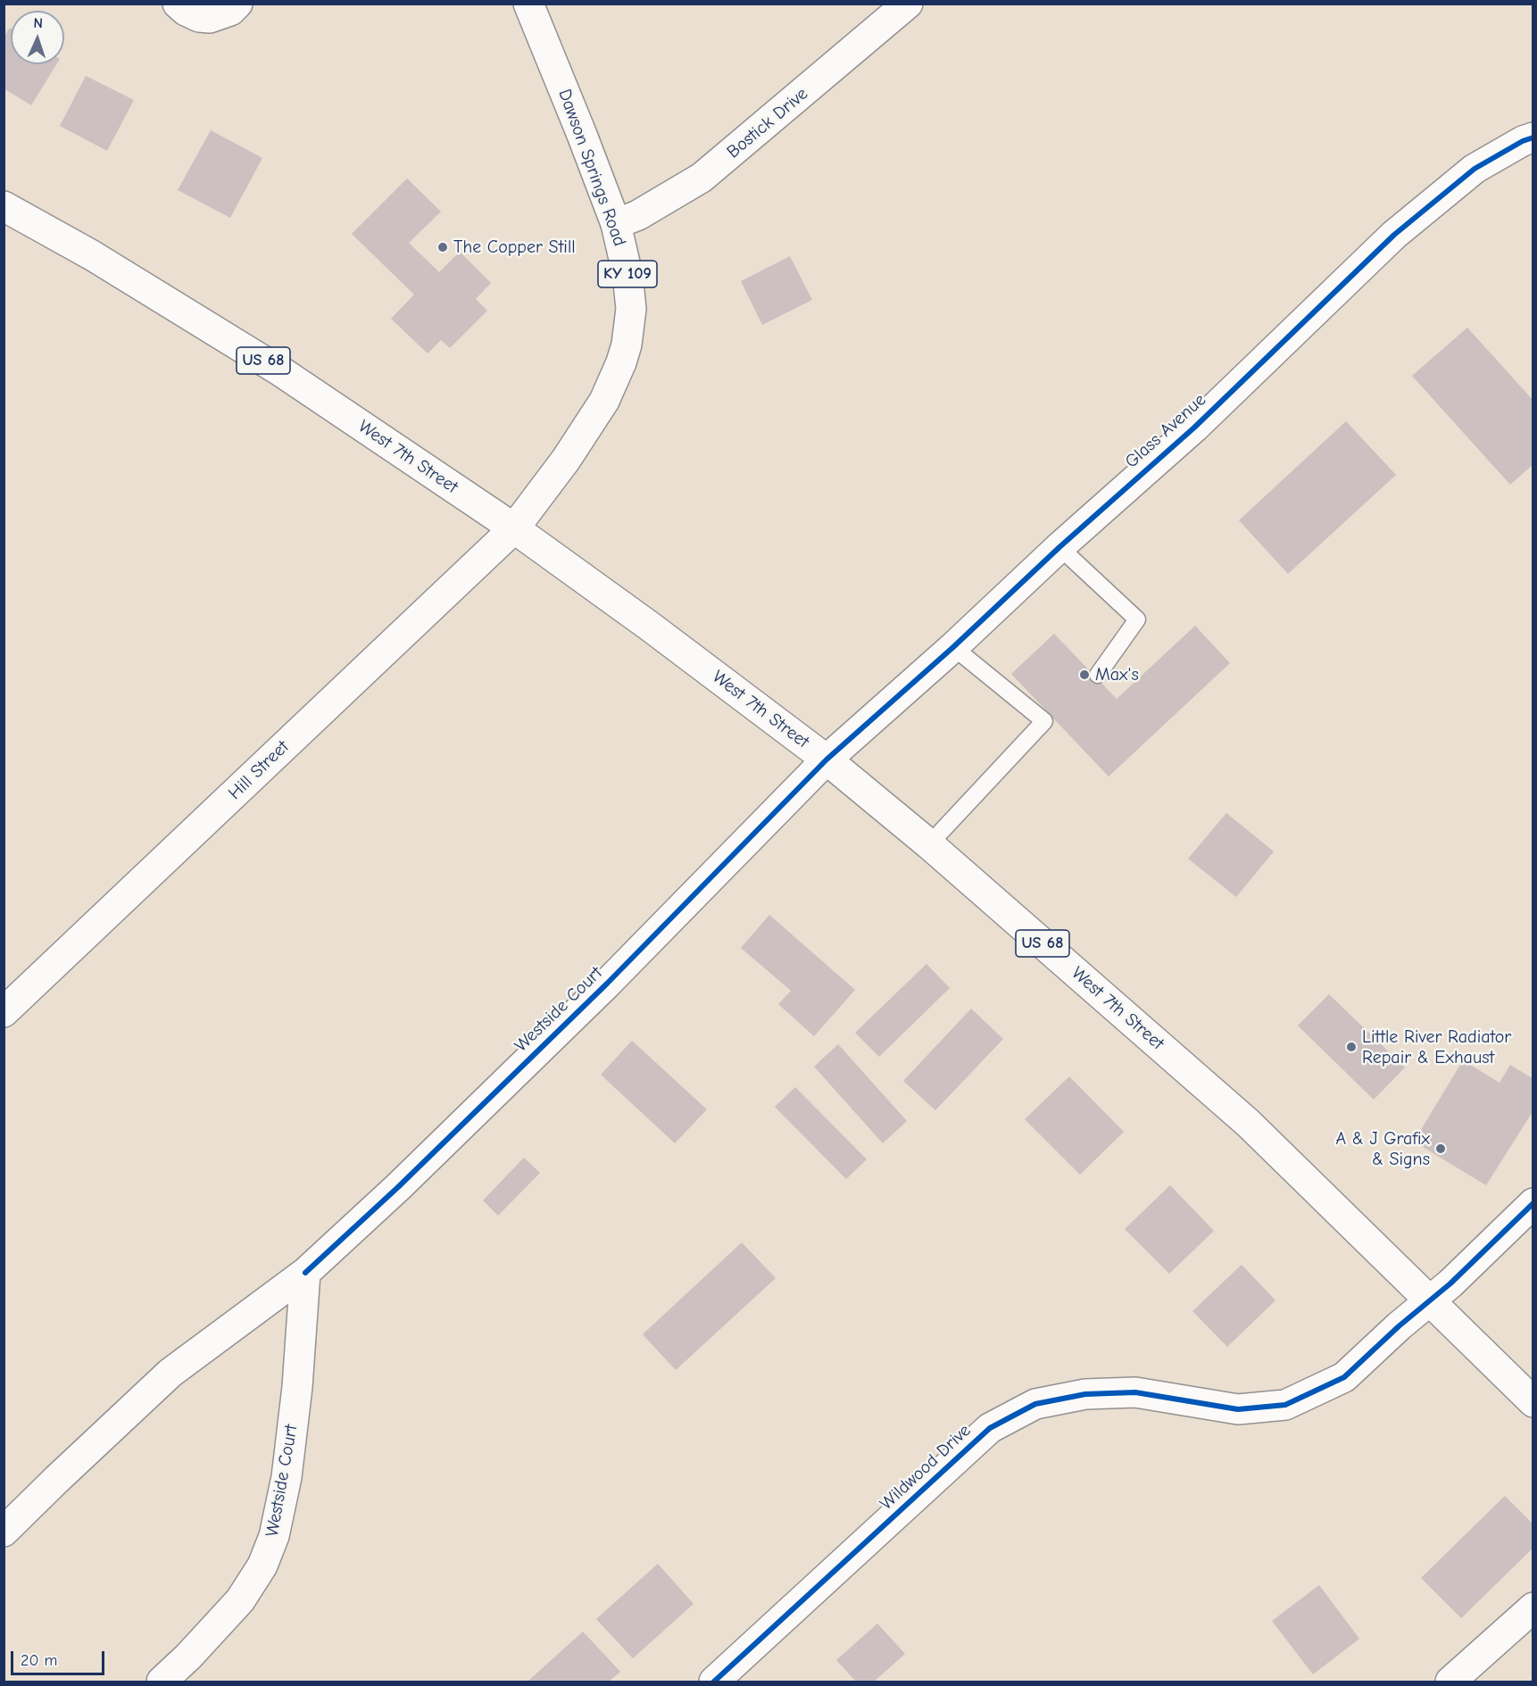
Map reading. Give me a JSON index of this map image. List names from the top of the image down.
{
  "streets": {
    "street": [
      "Bostick Drive",
      "Dawson Springs Road",
      "KY 109",
      "US 68",
      "Glass Avenue",
      "West 7th Street",
      "Hill Street",
      "Westside Court",
      "Wildwood Drive"
    ]
  },
  "crossings": [
    ["Bostick Drive", "Dawson Springs Road"],
    ["Dawson Springs Road", "West 7th Street"],
    ["Dawson Springs Road", "Hill Street"],
    ["Glass Avenue", "West 7th Street"],
    ["Glass Avenue", "Westside Court"],
    ["West 7th Street", "Hill Street"],
    ["West 7th Street", "Westside Court"],
    ["West 7th Street", "Wildwood Drive"]
  ],
  "places": [
    "The Copper Still",
    "Max's",
    "Little River Radiator Repair & Exhaust",
    "A & J Grafix & Signs"
  ],
  "scale_bar": "20 m",
  "north": "top"
}
